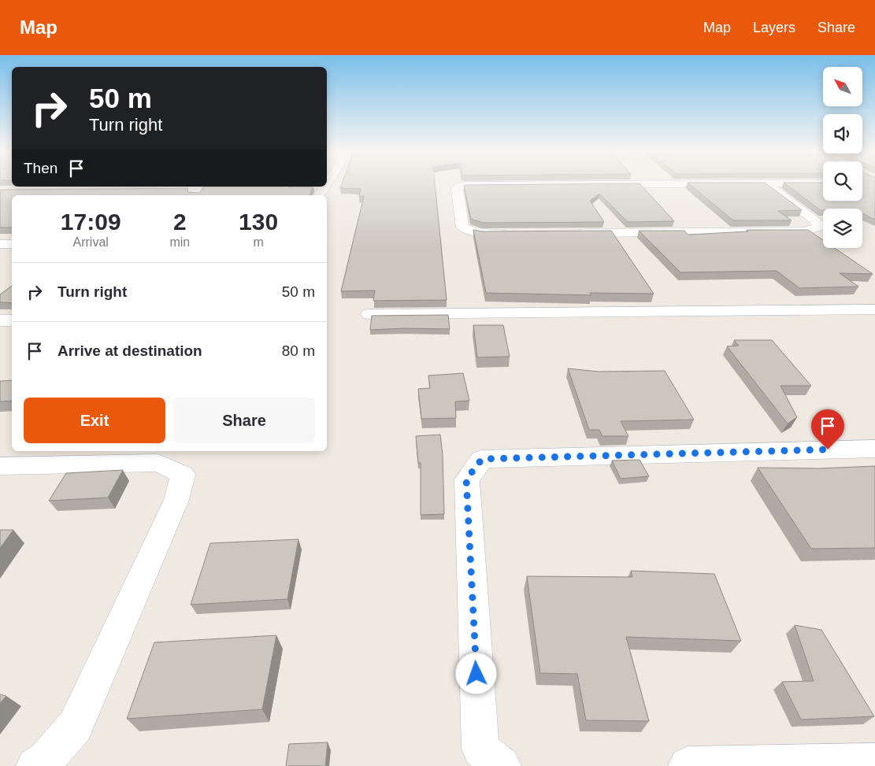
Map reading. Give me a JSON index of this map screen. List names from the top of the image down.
{
  "north": "top left",
  "page": {
    "header": "Map",
    "nav": ["Map", "Layers", "Share"],
    "turn": ["50 m", "Turn right"],
    "then": "Then",
    "eta": [
      "17:09",
      "Arrival",
      "2",
      "min",
      "130",
      "m"
    ],
    "list": [
      {
        "name": "Turn right",
        "value": "50 m"
      },
      {
        "name": "Arrive at destination",
        "value": "80 m"
      }
    ],
    "buttons": ["Exit", "Share"]
  }
}
